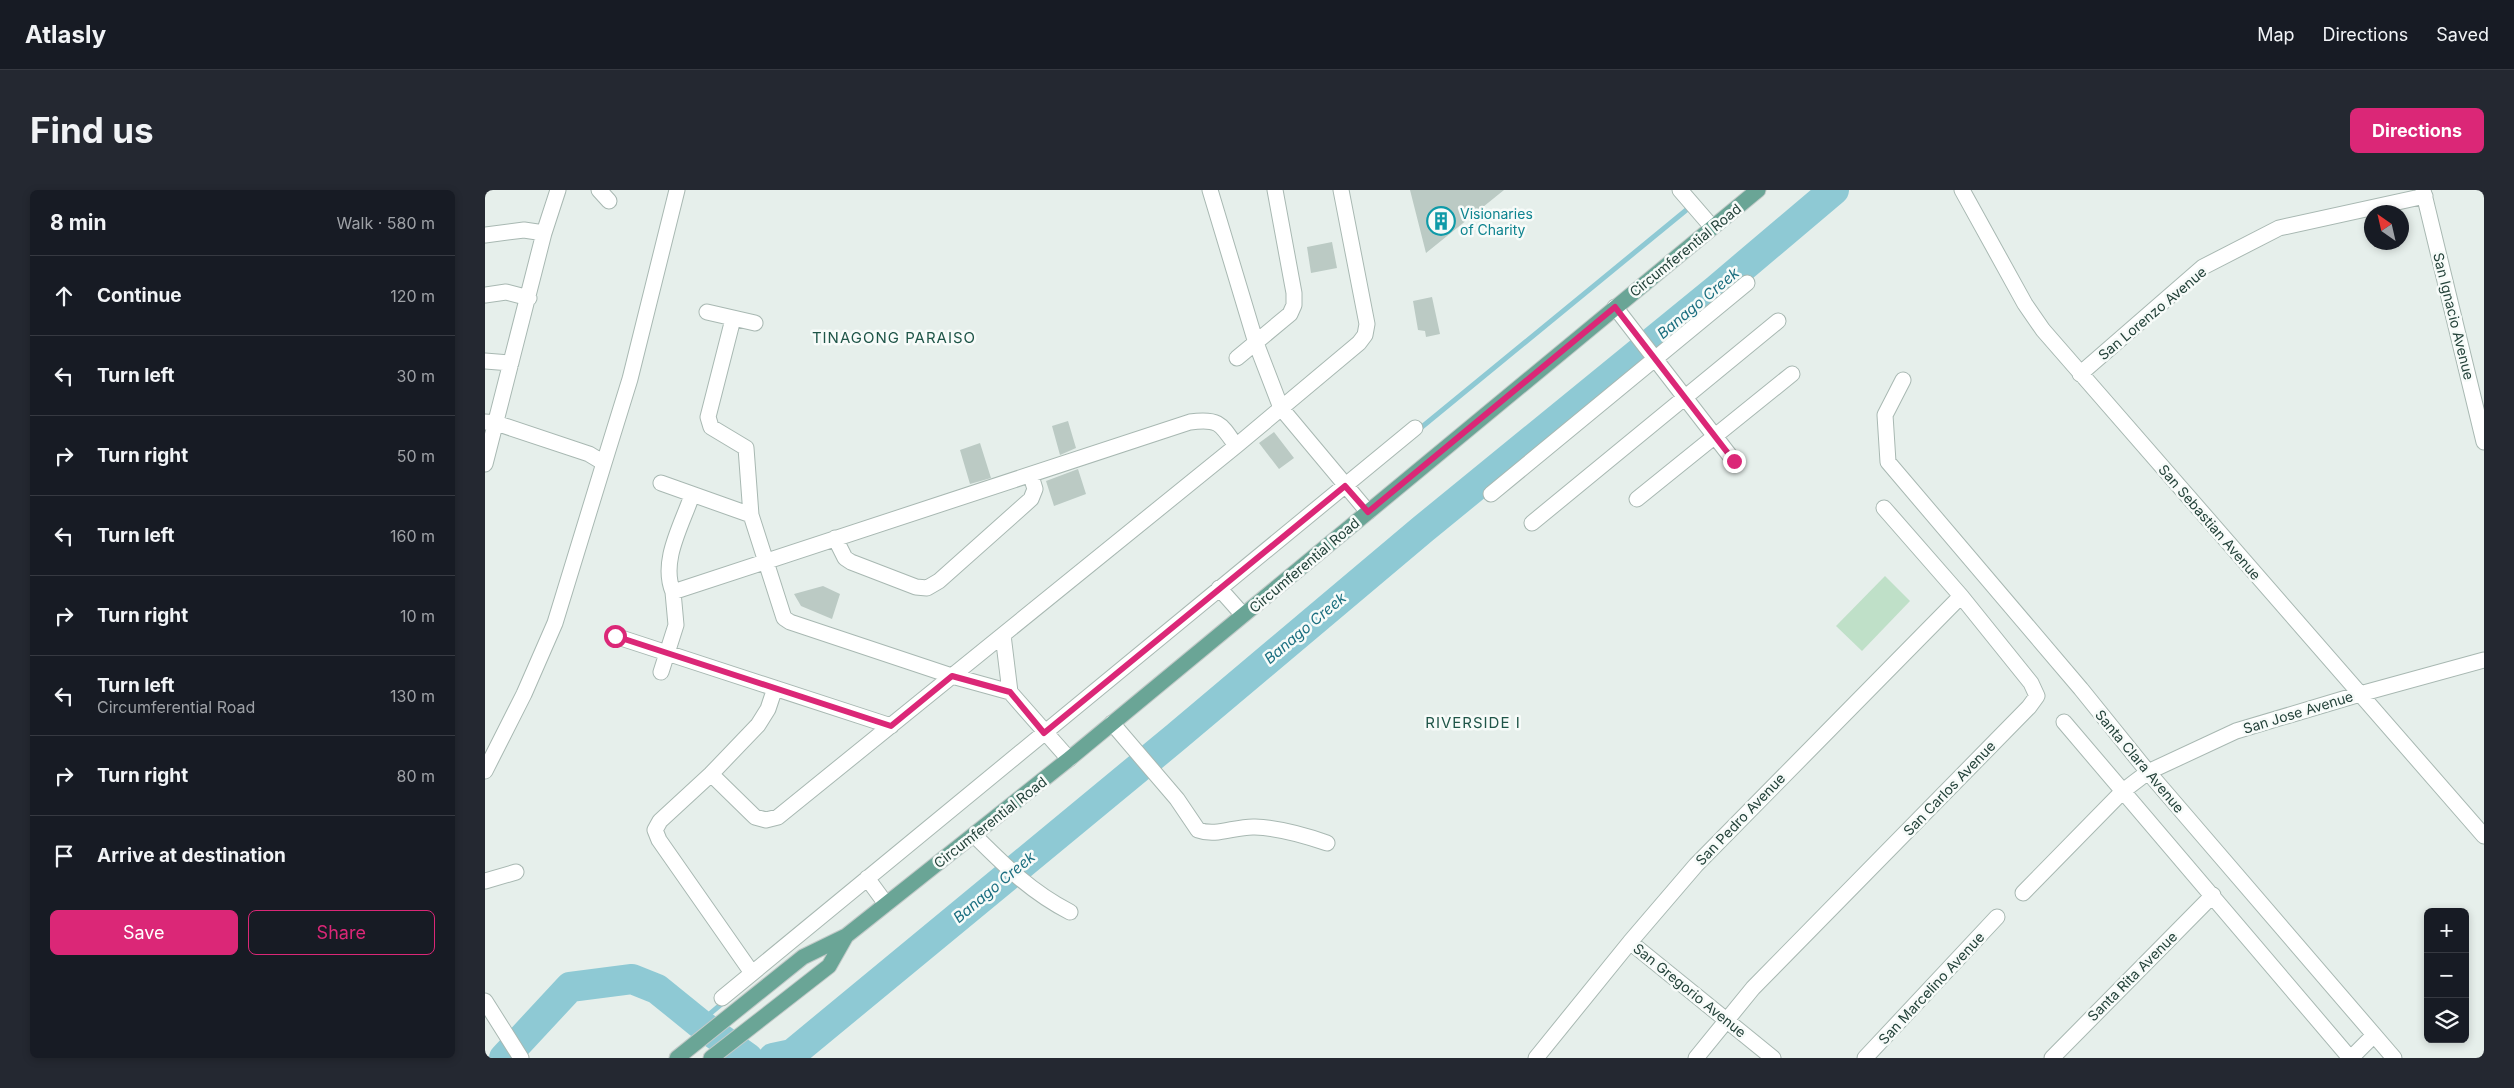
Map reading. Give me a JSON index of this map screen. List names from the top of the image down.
{
  "streets": {
    "main road": ["Circumferential Road"],
    "street": [
      "San Lorenzo Avenue",
      "San Ignacio Avenue",
      "San Sebastian Avenue",
      "San Jose Avenue",
      "Santa Clara Avenue",
      "San Carlos Avenue",
      "San Pedro Avenue",
      "Santa Rita Avenue",
      "San Marcelino Avenue",
      "San Gregorio Avenue"
    ]
  },
  "crossings": [
    ["San Lorenzo Avenue", "San Ignacio Avenue"],
    ["San Lorenzo Avenue", "San Sebastian Avenue"],
    ["San Sebastian Avenue", "San Jose Avenue"],
    ["San Jose Avenue", "Santa Clara Avenue"],
    ["San Carlos Avenue", "San Pedro Avenue"],
    ["San Carlos Avenue", "San Gregorio Avenue"],
    ["San Pedro Avenue", "San Gregorio Avenue"]
  ],
  "districts": ["TINAGONG PARAISO", "RIVERSIDE I"],
  "water": ["Banago Creek"],
  "places": {
    "building": ["Visionaries of Charity"]
  },
  "north": "top left",
  "page": {
    "header": "Atlasly",
    "nav": ["Map", "Directions", "Saved"],
    "buttons": [
      "Directions",
      ["Save", "Share"]
    ],
    "title": "Find us",
    "heading": ["8 min", "Walk · 580 m"],
    "list": [
      ["Continue", "120 m"],
      ["Turn left", "30 m"],
      ["Turn right", "50 m"],
      ["Turn left", "160 m"],
      ["Turn right", "10 m"],
      ["Turn left", "Circumferential Road", "130 m"],
      ["Turn right", "80 m"],
      "Arrive at destination"
    ],
    "map_buttons": ["+", "−"]
  }
}
